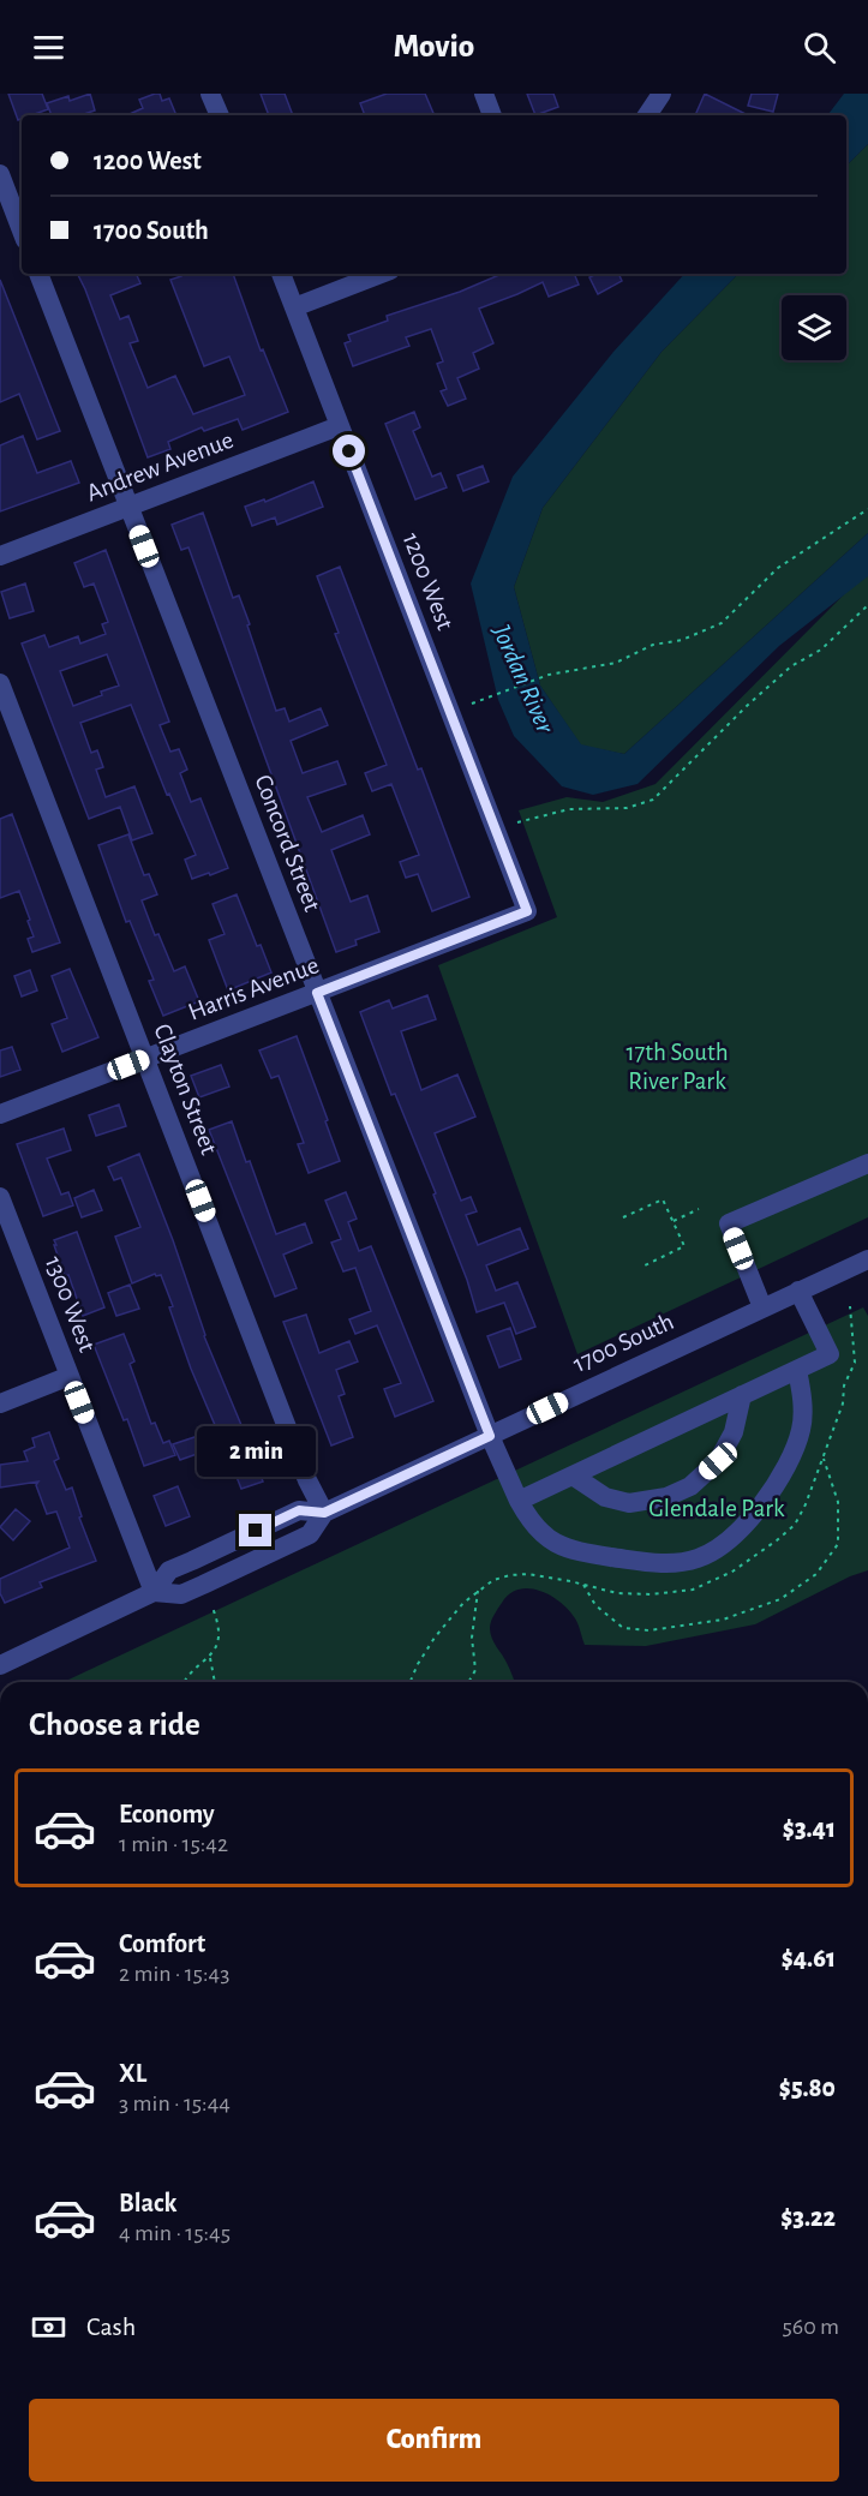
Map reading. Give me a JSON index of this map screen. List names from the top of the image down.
{
  "streets": {
    "street": [
      "Andrew Avenue",
      "1200 West",
      "Concord Street",
      "Harris Avenue",
      "Clayton Street",
      "1300 West",
      "1700 South"
    ]
  },
  "crossings": [
    ["Andrew Avenue", "1200 West"],
    ["Andrew Avenue", "Concord Street"],
    ["1200 West", "Harris Avenue"],
    ["Concord Street", "Harris Avenue"],
    ["Concord Street", "1700 South"],
    ["Harris Avenue", "Clayton Street"],
    ["Clayton Street", "1700 South"],
    ["1300 West", "1700 South"]
  ],
  "water": ["Jordan River"],
  "parks": ["17th South River Park", "Glendale Park"],
  "page": {
    "header": "Movio",
    "banner": ["1200 West", "1700 South"],
    "bubble": "2 min",
    "heading": "Choose a ride",
    "list": [
      {
        "name": "Economy",
        "note": "1 min · 15:42",
        "value": "$3.41"
      },
      {
        "name": "Comfort",
        "note": "2 min · 15:43",
        "value": "$4.61"
      },
      {
        "name": "XL",
        "note": "3 min · 15:44",
        "value": "$5.80"
      },
      {
        "name": "Black",
        "note": "4 min · 15:45",
        "value": "$3.22"
      }
    ],
    "pay": ["Cash", "560 m"],
    "buttons": "Confirm"
  }
}
